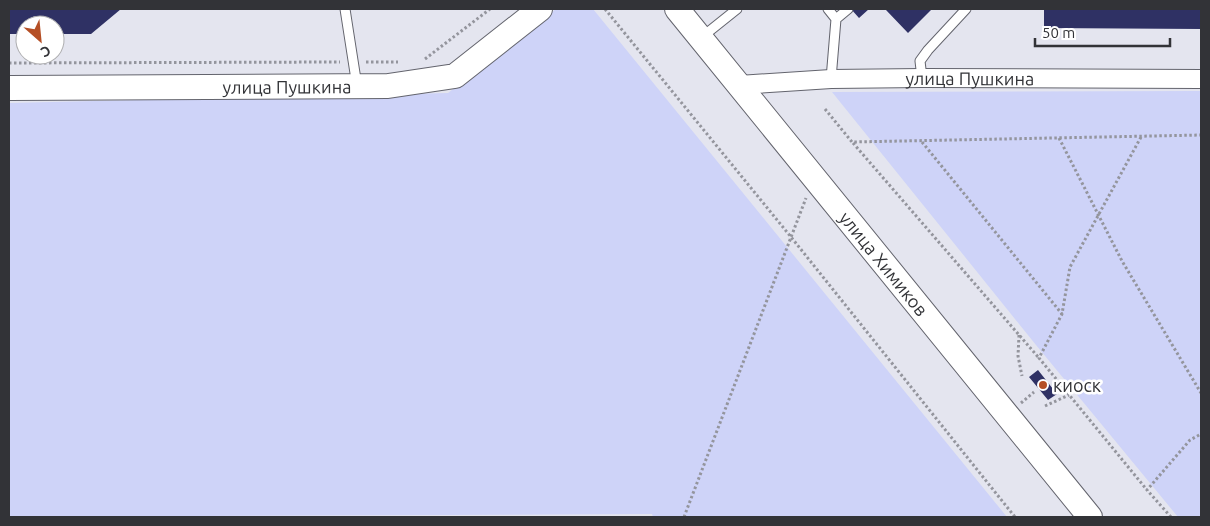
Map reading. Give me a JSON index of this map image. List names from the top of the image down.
{
  "streets": {
    "street": ["улица Пушкина", "улица Химиков"]
  },
  "crossings": [
    ["улица Пушкина", "улица Химиков"]
  ],
  "places": ["киоск"],
  "scale_bar": "50 m",
  "north": "bottom right"
}
